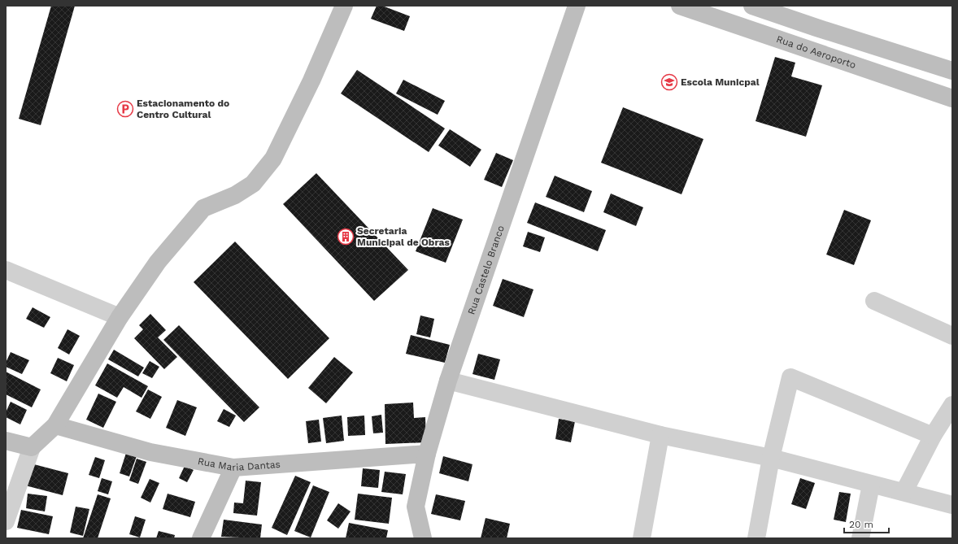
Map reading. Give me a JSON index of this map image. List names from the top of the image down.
{
  "streets": {
    "street": ["Rua do Aeroporto", "Rua Castelo Branco", "Rua Maria Dantas"]
  },
  "crossings": [
    ["Rua Castelo Branco", "Rua Maria Dantas"]
  ],
  "places": {
    "school or university": ["Escola Municpal"],
    "parking": ["Estacionamento do Centro Cultural"],
    "building": ["Secretaria Municipal de Obras"]
  },
  "scale_bar": "20 m"
}
